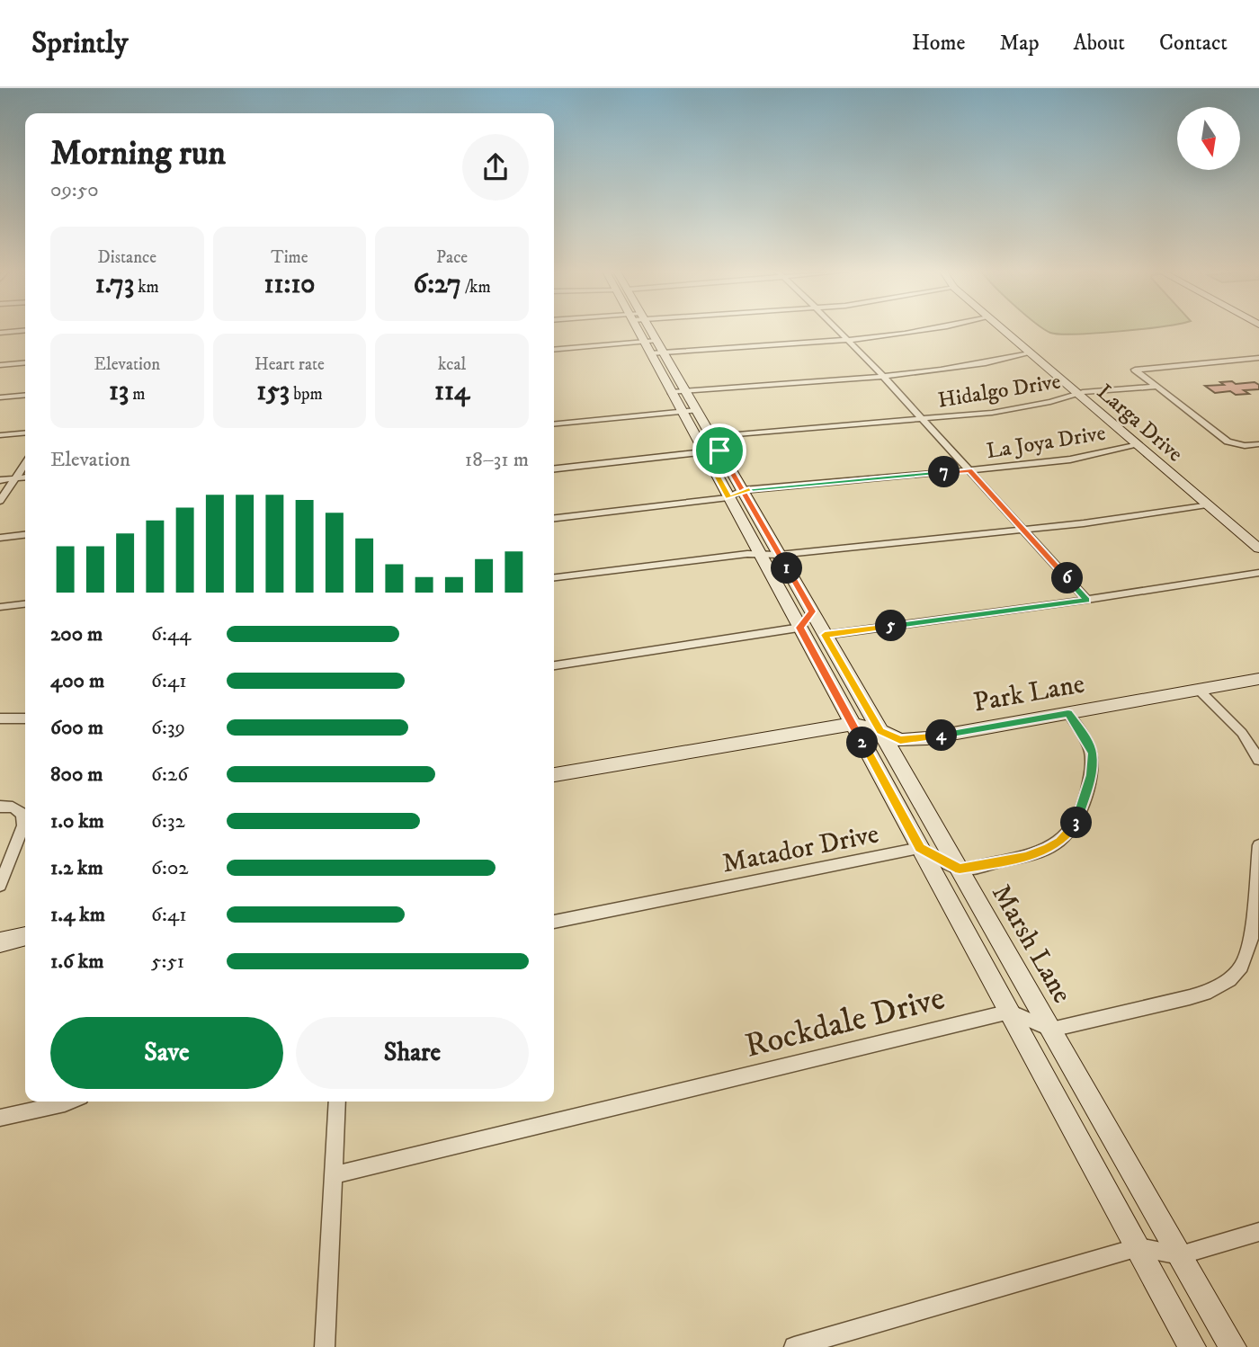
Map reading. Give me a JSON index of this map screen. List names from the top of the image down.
{
  "streets": {
    "main road": ["Larga Drive", "Park Lane", "Marsh Lane"],
    "street": [
      "Hidalgo Drive",
      "La Joya Drive",
      "Matador Drive",
      "Rockdale Drive"
    ]
  },
  "crossings": [
    ["Hidalgo Drive", "Larga Drive"],
    ["Hidalgo Drive", "Marsh Lane"],
    ["Larga Drive", "La Joya Drive"],
    ["La Joya Drive", "Marsh Lane"],
    ["Park Lane", "Marsh Lane"],
    ["Matador Drive", "Marsh Lane"],
    ["Marsh Lane", "Rockdale Drive"]
  ],
  "north": "bottom",
  "page": {
    "header": "Sprintly",
    "nav": [
      "Home",
      "Map",
      "About",
      "Contact"
    ],
    "heading": ["Morning run", "09:50"],
    "stats": [
      ["Distance", "1.73 km"],
      ["Time", "11:10"],
      ["Pace", "6:27 /km"],
      ["Elevation", "13 m"],
      ["Heart rate", "153 bpm"],
      ["kcal", "114"]
    ],
    "chart": ["Elevation", "18–31 m"],
    "pins": [
      "7",
      "1",
      "6",
      "5",
      "4",
      "2",
      "3"
    ],
    "list": [
      {
        "name": "200 m",
        "note": "6:44"
      },
      {
        "name": "400 m",
        "note": "6:41"
      },
      {
        "name": "600 m",
        "note": "6:39"
      },
      {
        "name": "800 m",
        "note": "6:26"
      },
      {
        "name": "1.0 km",
        "note": "6:32"
      },
      {
        "name": "1.2 km",
        "note": "6:02"
      },
      {
        "name": "1.4 km",
        "note": "6:41"
      },
      {
        "name": "1.6 km",
        "note": "5:51"
      }
    ],
    "buttons": ["Save", "Share"]
  }
}
